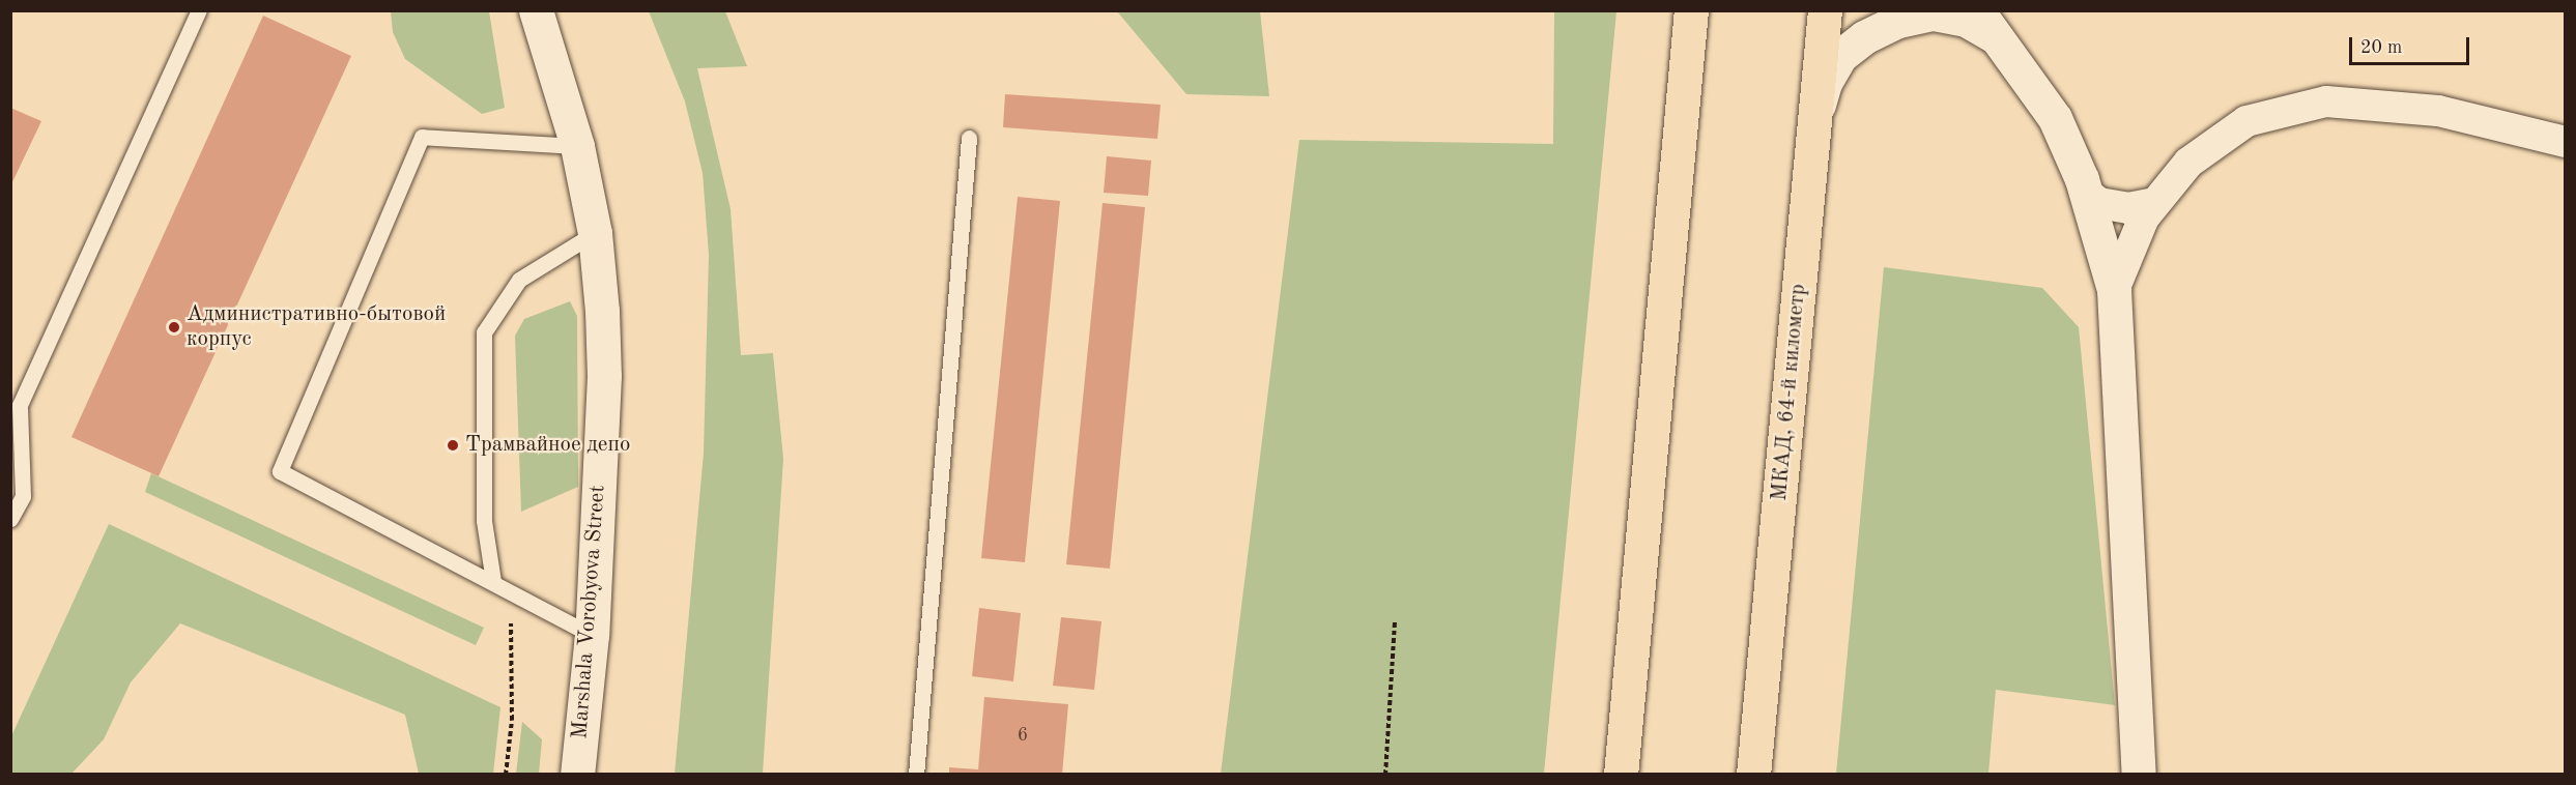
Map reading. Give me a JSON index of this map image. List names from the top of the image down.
{
  "streets": {
    "highway": ["МКАД, 64-й километр"],
    "street": ["Marshala Vorobyova Street"]
  },
  "places": ["Административно-бытовой корпус", "Трамвайное депо"],
  "house_numbers": ["6"],
  "scale_bar": "20 m"
}
